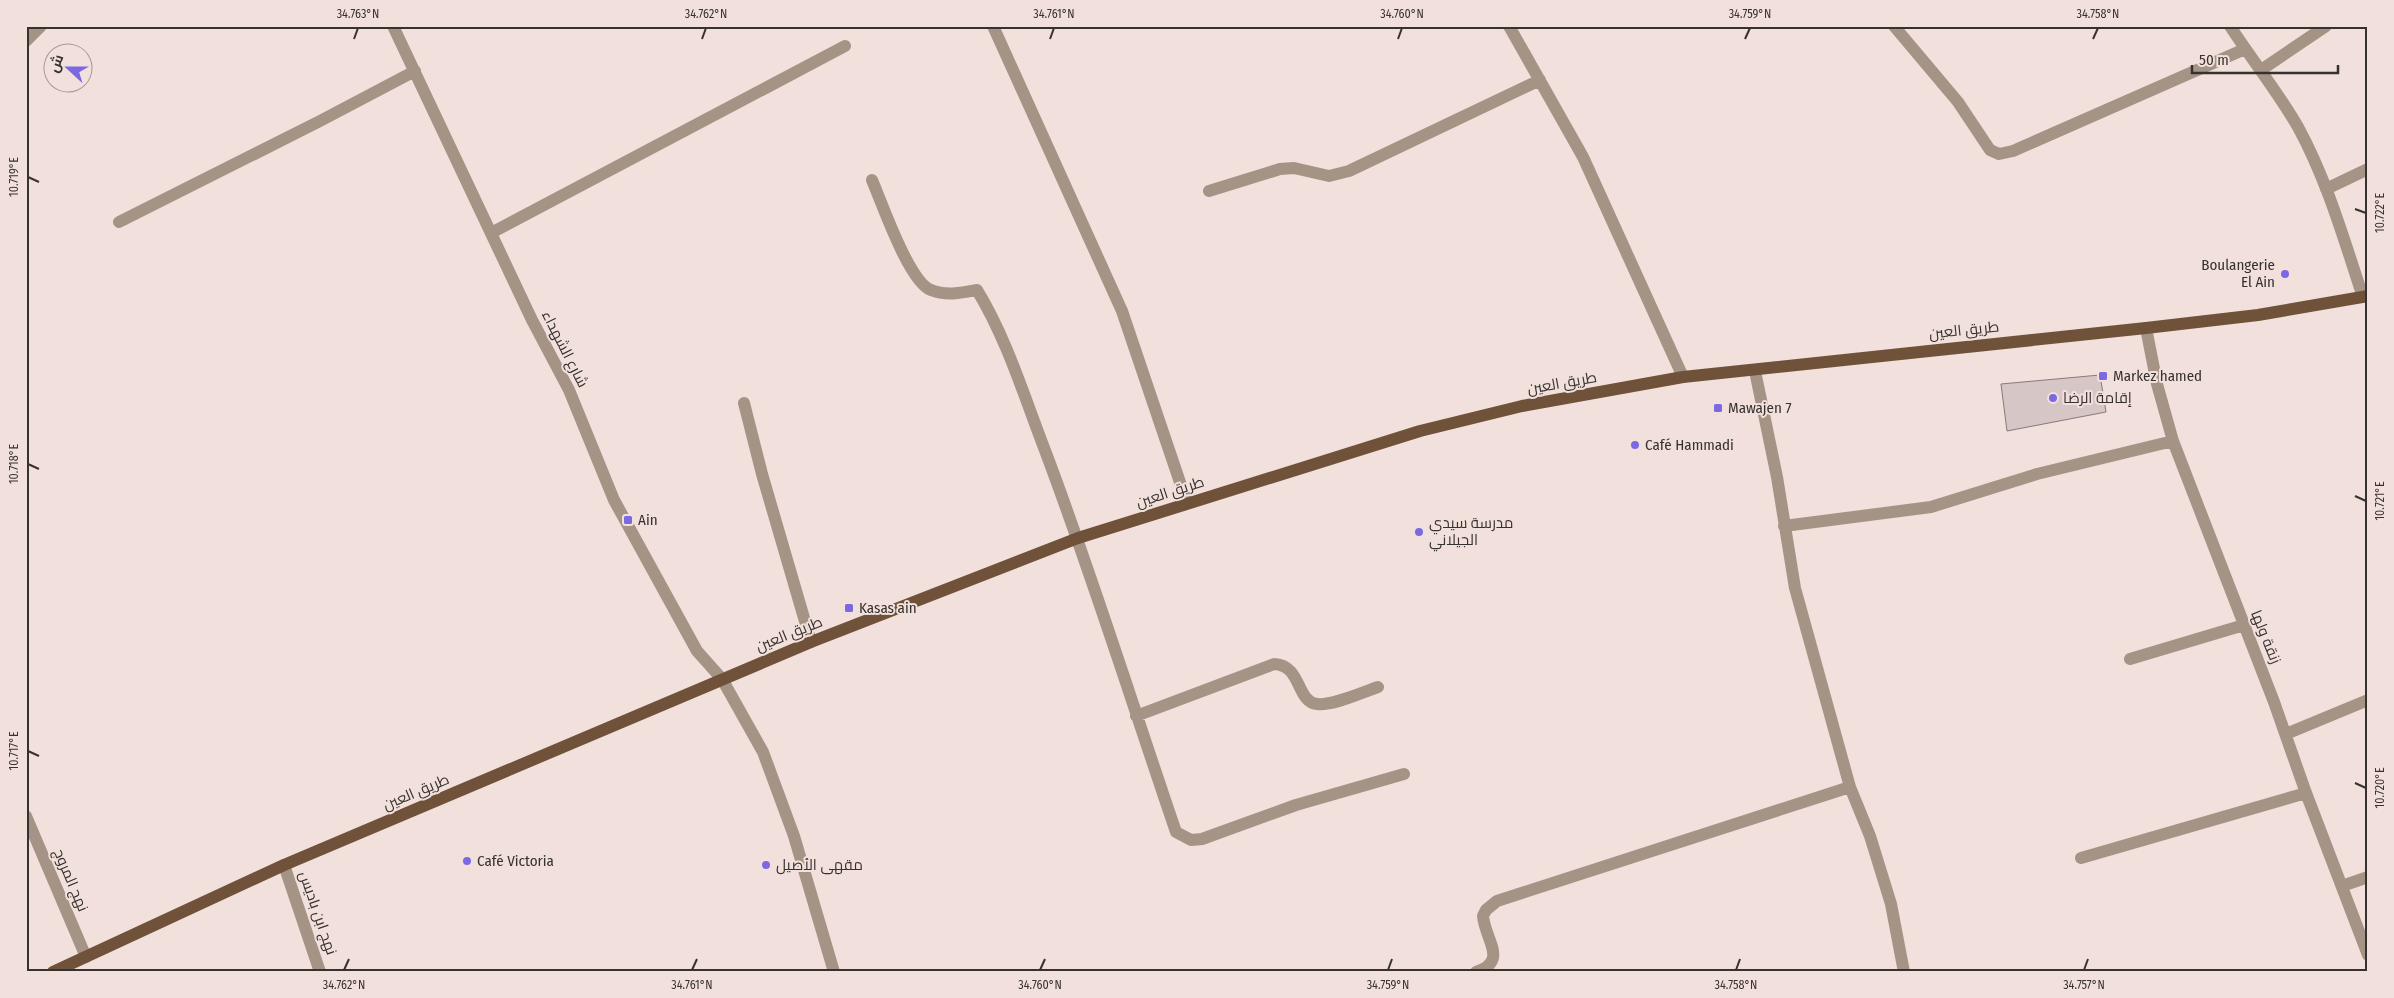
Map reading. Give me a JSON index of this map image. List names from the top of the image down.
{
  "streets": {
    "main road": ["طريق العين"],
    "street": [
      "شارع الشهداء",
      "زنقة ولها",
      "نهج المروج",
      "نهج ابن باديس"
    ]
  },
  "crossings": [
    ["طريق العين", "شارع الشهداء"],
    ["طريق العين", "زنقة ولها"],
    ["طريق العين", "نهج المروج"],
    ["طريق العين", "نهج ابن باديس"]
  ],
  "places": {
    "other": [
      "Boulangerie El Ain",
      "إقامة الرضا",
      "Café Hammadi",
      "مدرسة سيدي الجيلاني",
      "Café Victoria",
      "مقهى الأصيل"
    ],
    "transit": [
      "Markez hamed",
      "Mawajen 7",
      "Ain",
      "Kasas ain"
    ]
  },
  "scale_bar": "50 m",
  "north": "left",
  "coordinates": [
    "34.763°N",
    "34.762°N",
    "34.761°N",
    "34.760°N",
    "34.759°N",
    "34.758°N",
    "10.719°E",
    "10.722°E",
    "10.718°E",
    "10.721°E",
    "10.717°E",
    "10.720°E",
    "34.757°N"
  ]
}
